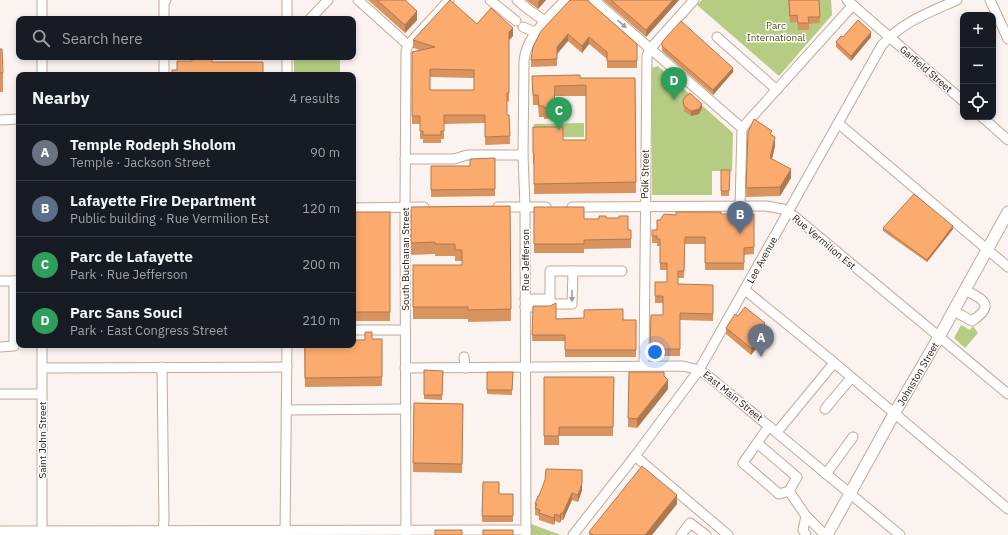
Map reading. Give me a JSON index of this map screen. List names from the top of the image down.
{
  "streets": {
    "main road": ["Johnston Street"],
    "street": [
      "Garfield Street",
      "Polk Street",
      "Rue Vermilion Est",
      "South Buchanan Street",
      "Rue Jefferson",
      "Lee Avenue",
      "East Main Street",
      "Saint John Street"
    ]
  },
  "crossings": [
    ["Garfield Street", "Lee Avenue"],
    ["Polk Street", "Rue Vermilion Est"],
    ["Polk Street", "East Main Street"],
    ["Rue Vermilion Est", "Rue Jefferson"],
    ["Rue Vermilion Est", "Lee Avenue"],
    ["Rue Vermilion Est", "Johnston Street"],
    ["South Buchanan Street", "East Main Street"],
    ["Rue Jefferson", "East Main Street"],
    ["Lee Avenue", "East Main Street"],
    ["Johnston Street", "East Main Street"]
  ],
  "parks": ["Parc International"],
  "page": {
    "map_buttons": ["+", "−"],
    "search": "Search here",
    "pins": [
      "D",
      "C",
      "B",
      "A"
    ],
    "heading": ["Nearby", "4 results"],
    "list": [
      {
        "mark": "A",
        "name": "Temple Rodeph Sholom",
        "note": "Temple · Jackson Street",
        "value": "90 m"
      },
      {
        "mark": "B",
        "name": "Lafayette Fire Department",
        "note": "Public building · Rue Vermilion Est",
        "value": "120 m"
      },
      {
        "mark": "C",
        "name": "Parc de Lafayette",
        "note": "Park · Rue Jefferson",
        "value": "200 m"
      },
      {
        "mark": "D",
        "name": "Parc Sans Souci",
        "note": "Park · East Congress Street",
        "value": "210 m"
      }
    ]
  }
}
